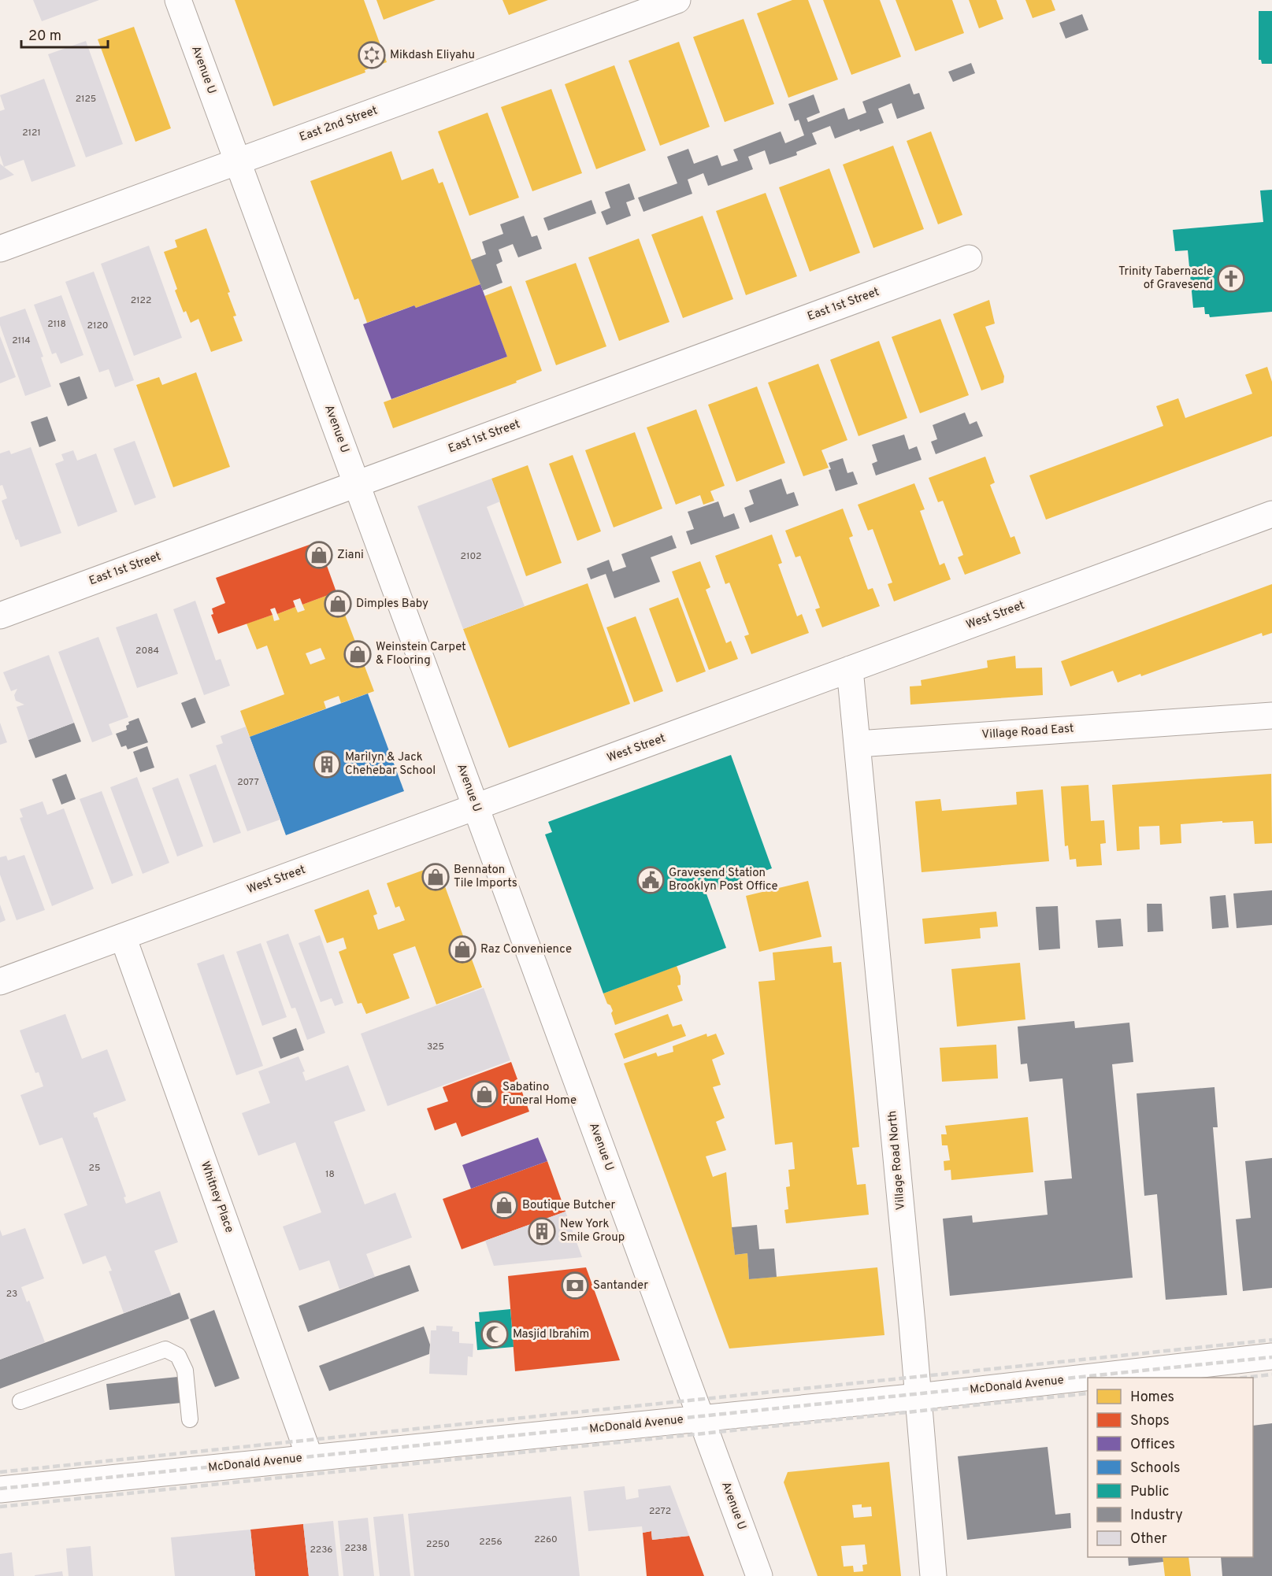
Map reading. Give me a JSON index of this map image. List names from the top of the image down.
{
  "streets": {
    "street": [
      "Avenue U",
      "East 2nd Street",
      "East 1st Street",
      "West Street",
      "Village Road East",
      "Village Road North",
      "Whitney Place",
      "McDonald Avenue"
    ]
  },
  "crossings": [
    ["Avenue U", "East 2nd Street"],
    ["Avenue U", "East 1st Street"],
    ["Avenue U", "West Street"],
    ["Avenue U", "McDonald Avenue"],
    ["West Street", "Whitney Place"],
    ["Village Road East", "Village Road North"],
    ["Village Road North", "McDonald Avenue"],
    ["Whitney Place", "McDonald Avenue"]
  ],
  "places": {
    "synagogue": ["Mikdash Eliyahu"],
    "church": ["Trinity Tabernacle of Gravesend"],
    "shop": [
      "Ziani",
      "Dimples Baby",
      "Weinstein Carpet & Flooring",
      "Bennaton Tile Imports",
      "Raz Convenience",
      "Sabatino Funeral Home",
      "Boutique Butcher"
    ],
    "building": ["Marilyn & Jack Chehebar School", "New York Smile Group"],
    "public building": ["Gravesend Station Brooklyn Post Office"],
    "bank": ["Santander"],
    "mosque": ["Masjid Ibrahim"]
  },
  "house_numbers": [
    "2125",
    "2121",
    "2122",
    "2118",
    "2120",
    "2114",
    "2102",
    "2084",
    "2077",
    "325",
    "25",
    "18",
    "23",
    "2272",
    "2260",
    "2256",
    "2250",
    "2238",
    "2236"
  ],
  "legend": [
    "Homes",
    "Shops",
    "Offices",
    "Schools",
    "Public",
    "Industry",
    "Other"
  ],
  "scale_bar": "20 m"
}
